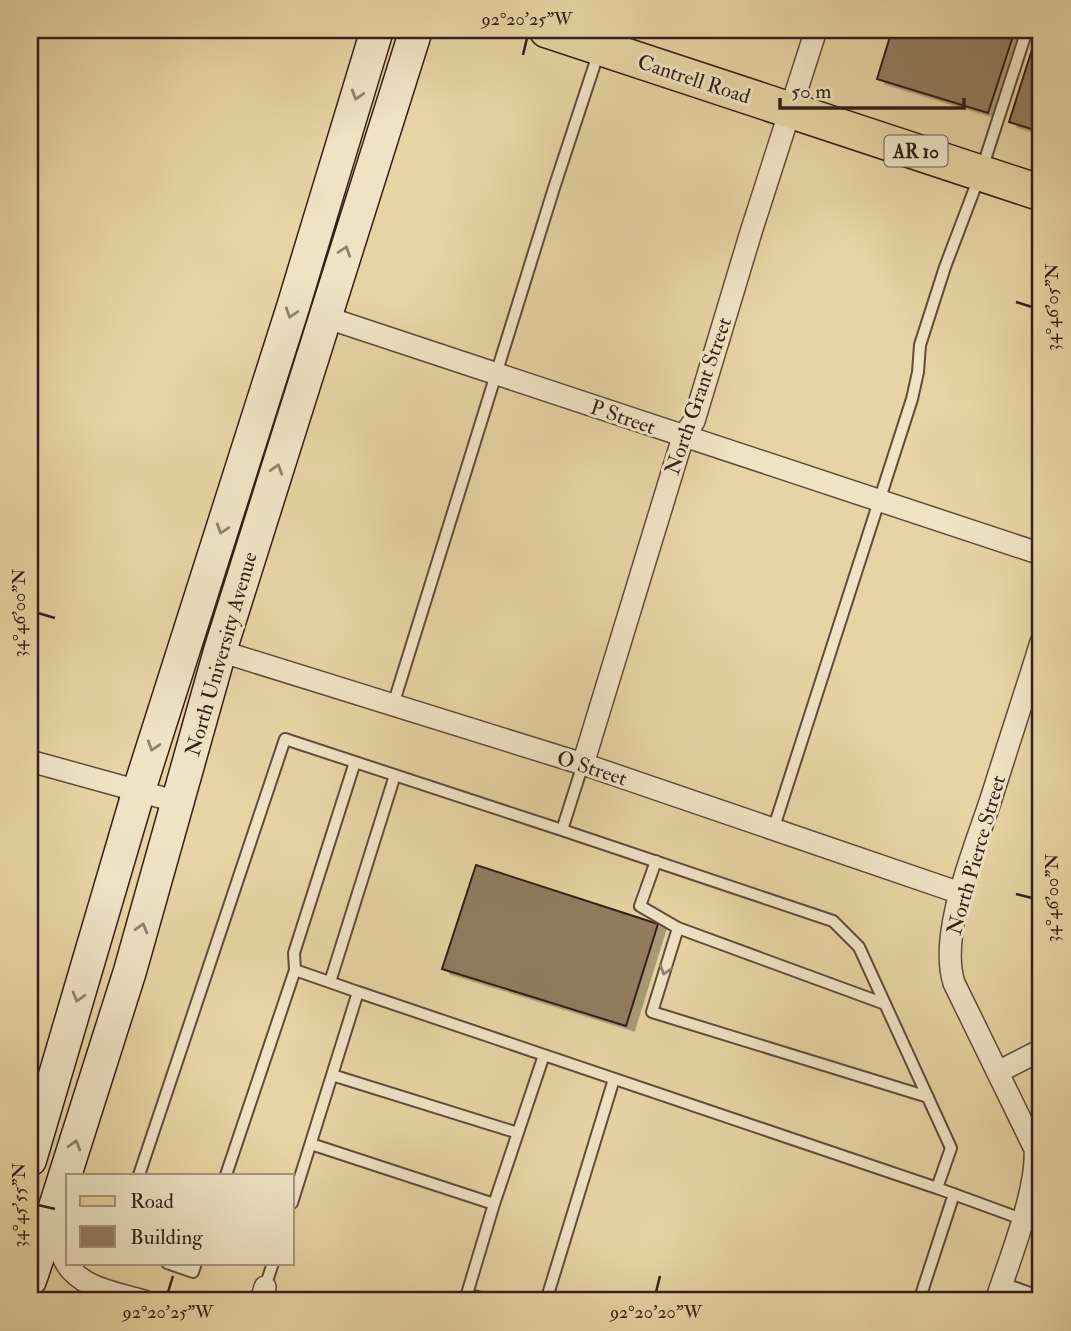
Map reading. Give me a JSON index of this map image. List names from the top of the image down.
{
  "streets": {
    "main road": ["Cantrell Road", "AR 10", "North University Avenue"],
    "street": [
      "North Grant Street",
      "P Street",
      "O Street",
      "North Pierce Street"
    ]
  },
  "crossings": [
    ["Cantrell Road", "North Grant Street"],
    ["North Grant Street", "P Street"],
    ["North Grant Street", "O Street"],
    ["P Street", "North University Avenue"],
    ["North University Avenue", "O Street"],
    ["O Street", "North Pierce Street"]
  ],
  "legend": ["Road", "Building"],
  "scale_bar": "50 m",
  "coordinates": [
    "92°20'25\"W",
    "34°46'05\"N",
    "34°46'00\"N",
    "34°45'55\"N",
    "92°20'20\"W"
  ]
}
